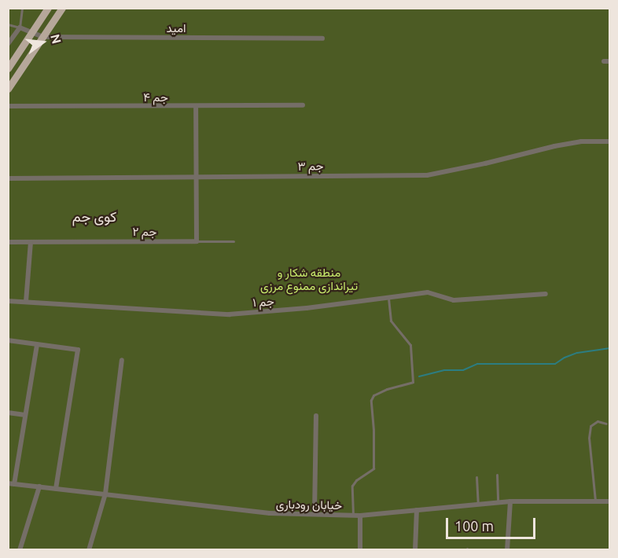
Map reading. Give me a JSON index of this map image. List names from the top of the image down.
{
  "streets": {
    "street": [
      "امید",
      "جم ۴",
      "جم ۳",
      "جم ۲",
      "جم ۱",
      "خیابان رودباری"
    ]
  },
  "districts": ["کوی جم"],
  "parks": ["منطقه شکار و تیراندازی ممنوع مرزی"],
  "scale_bar": "100 m",
  "north": "right"
}
